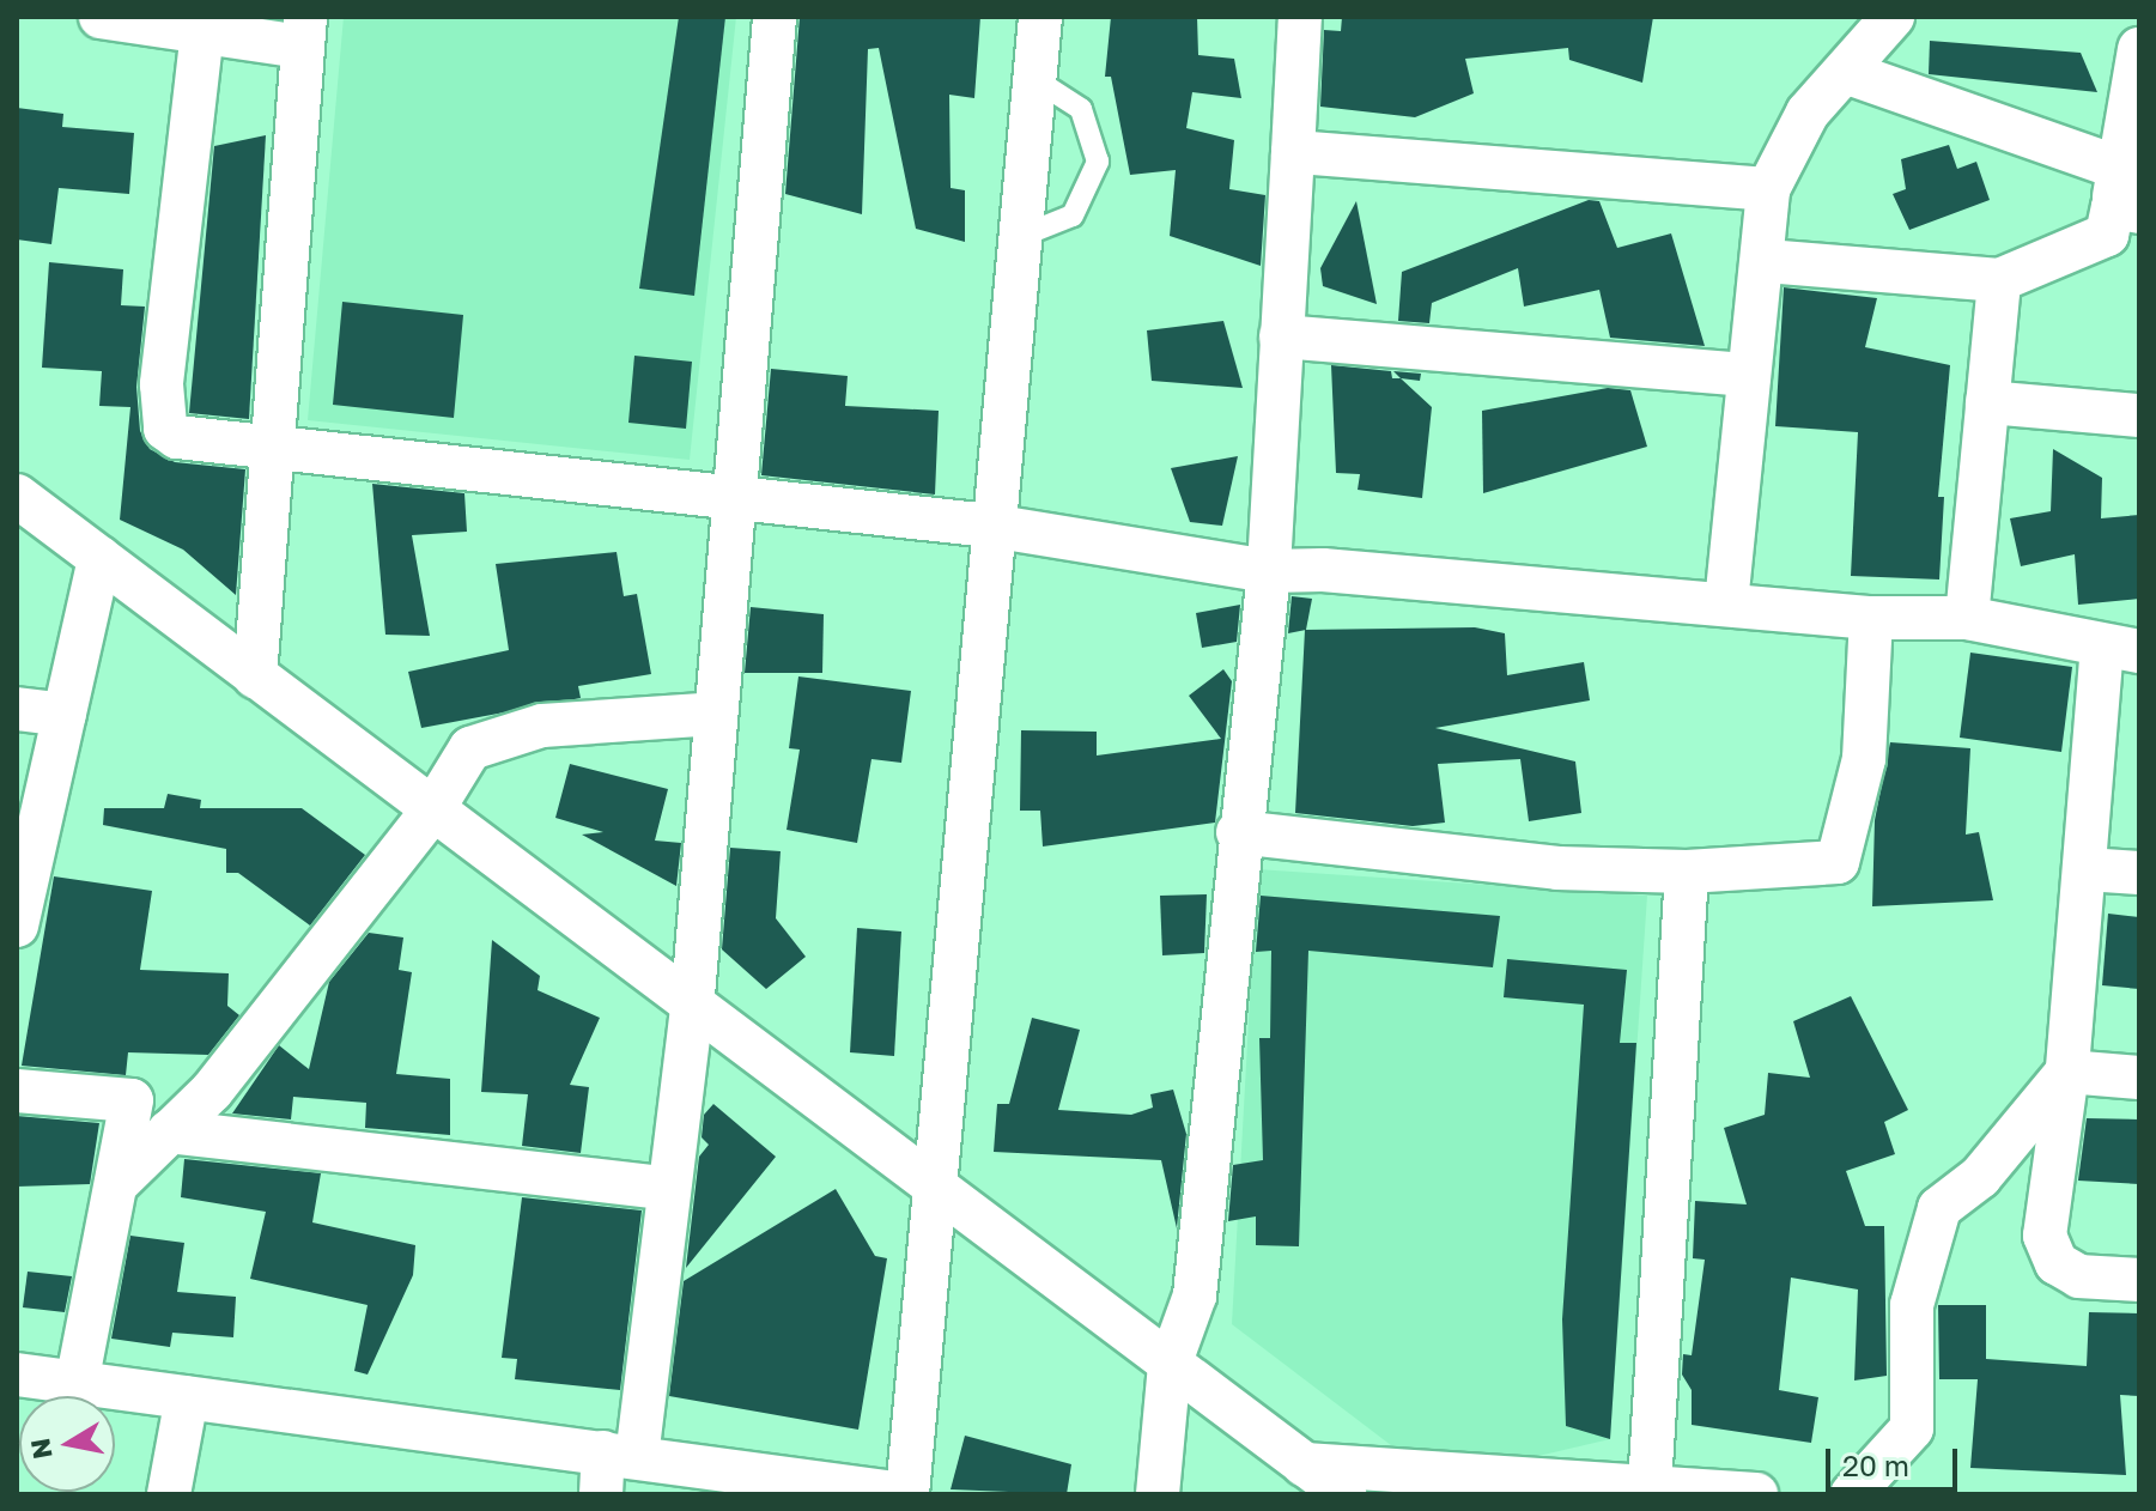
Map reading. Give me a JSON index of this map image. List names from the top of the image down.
{
  "scale_bar": "20 m",
  "north": "left"
}
